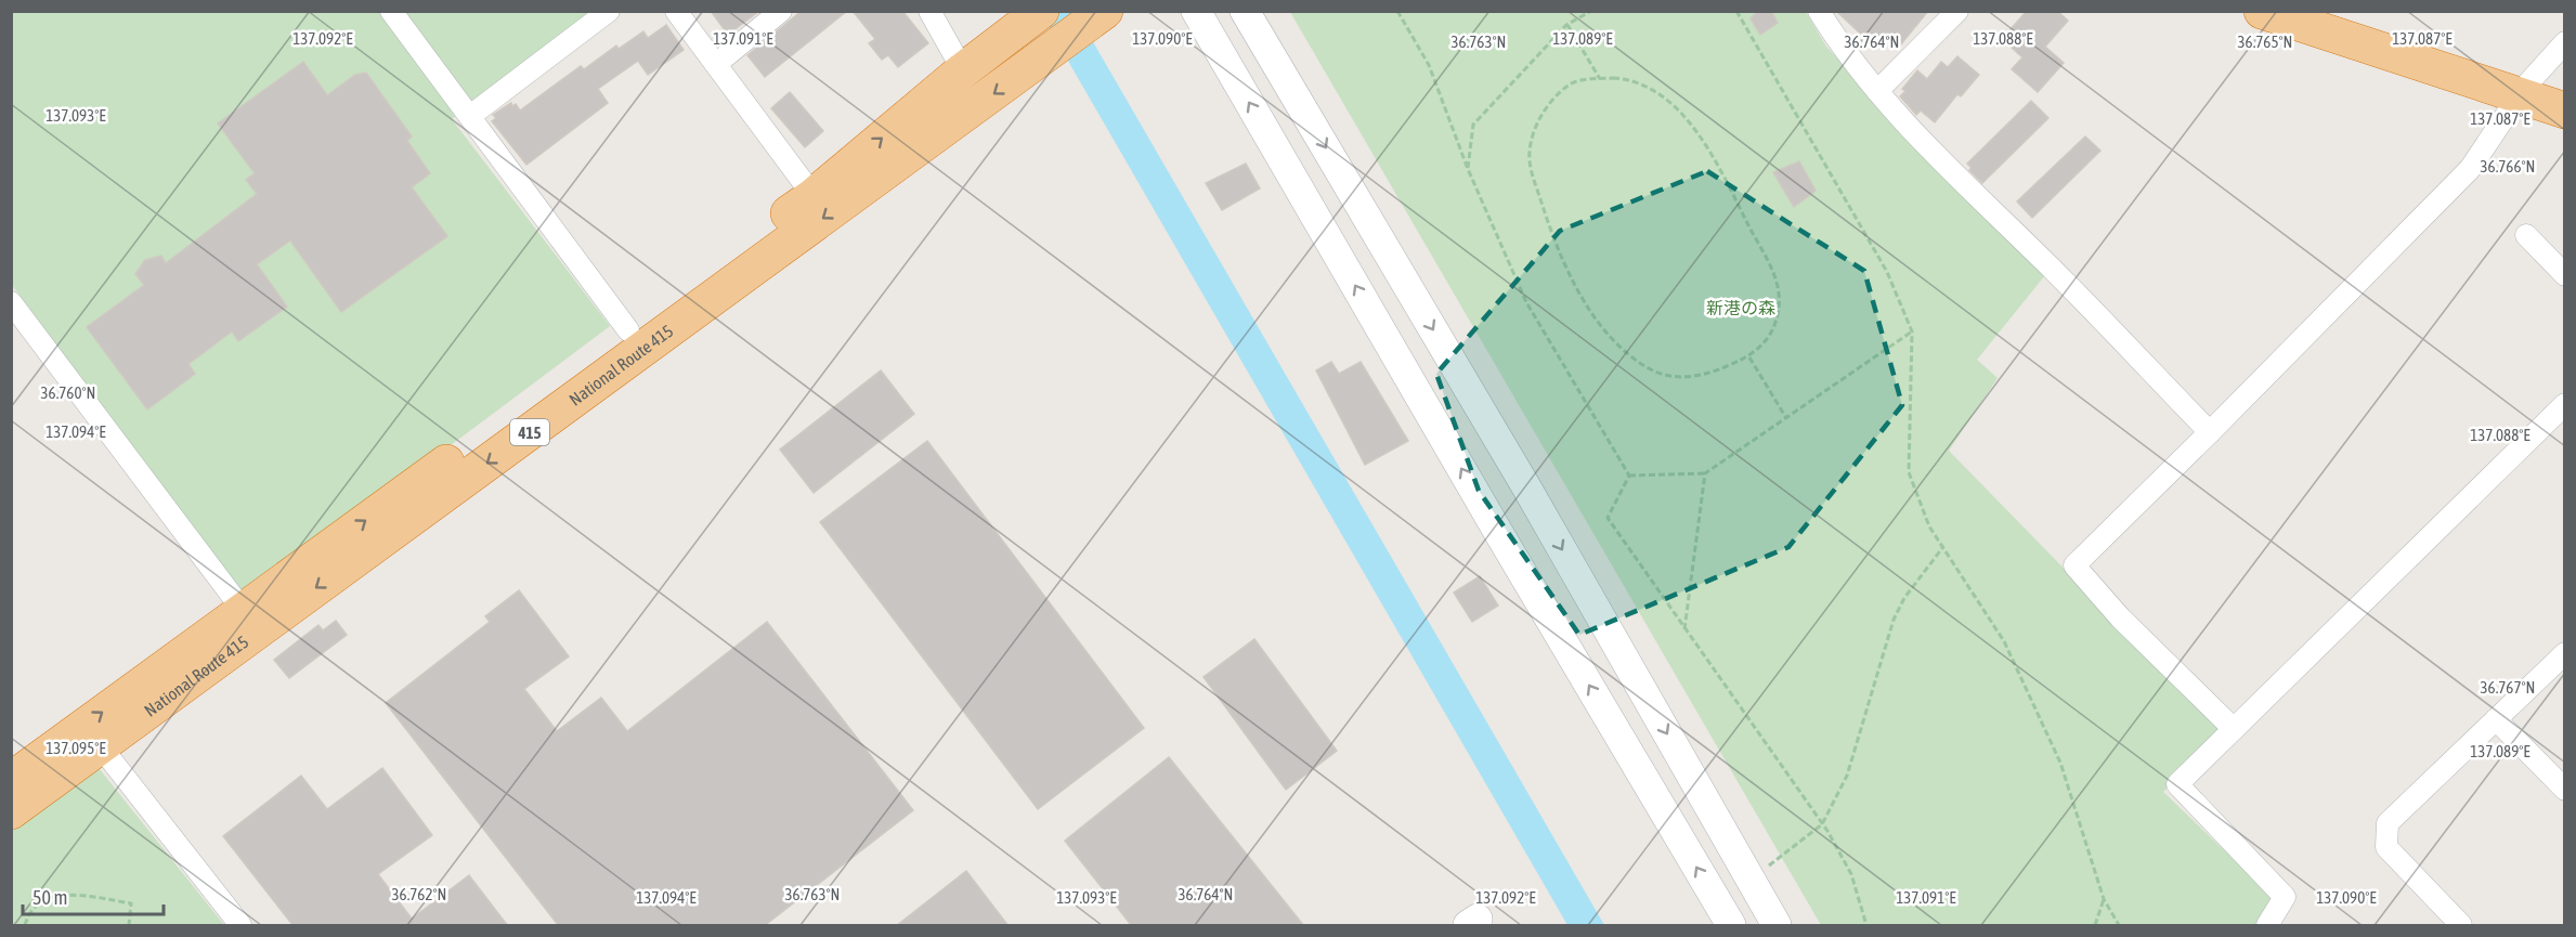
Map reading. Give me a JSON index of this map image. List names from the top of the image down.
{
  "streets": {
    "highway": ["National Route 415", "415"]
  },
  "parks": ["新港の森"],
  "scale_bar": "50 m",
  "coordinates": [
    "137.092°E",
    "137.091°E",
    "137.090°E",
    "137.089°E",
    "137.088°E",
    "137.087°E",
    "36.763°N",
    "36.764°N",
    "36.765°N",
    "137.093°E",
    "36.766°N",
    "36.760°N",
    "137.094°E",
    "36.767°N",
    "137.095°E",
    "36.762°N"
  ]
}
